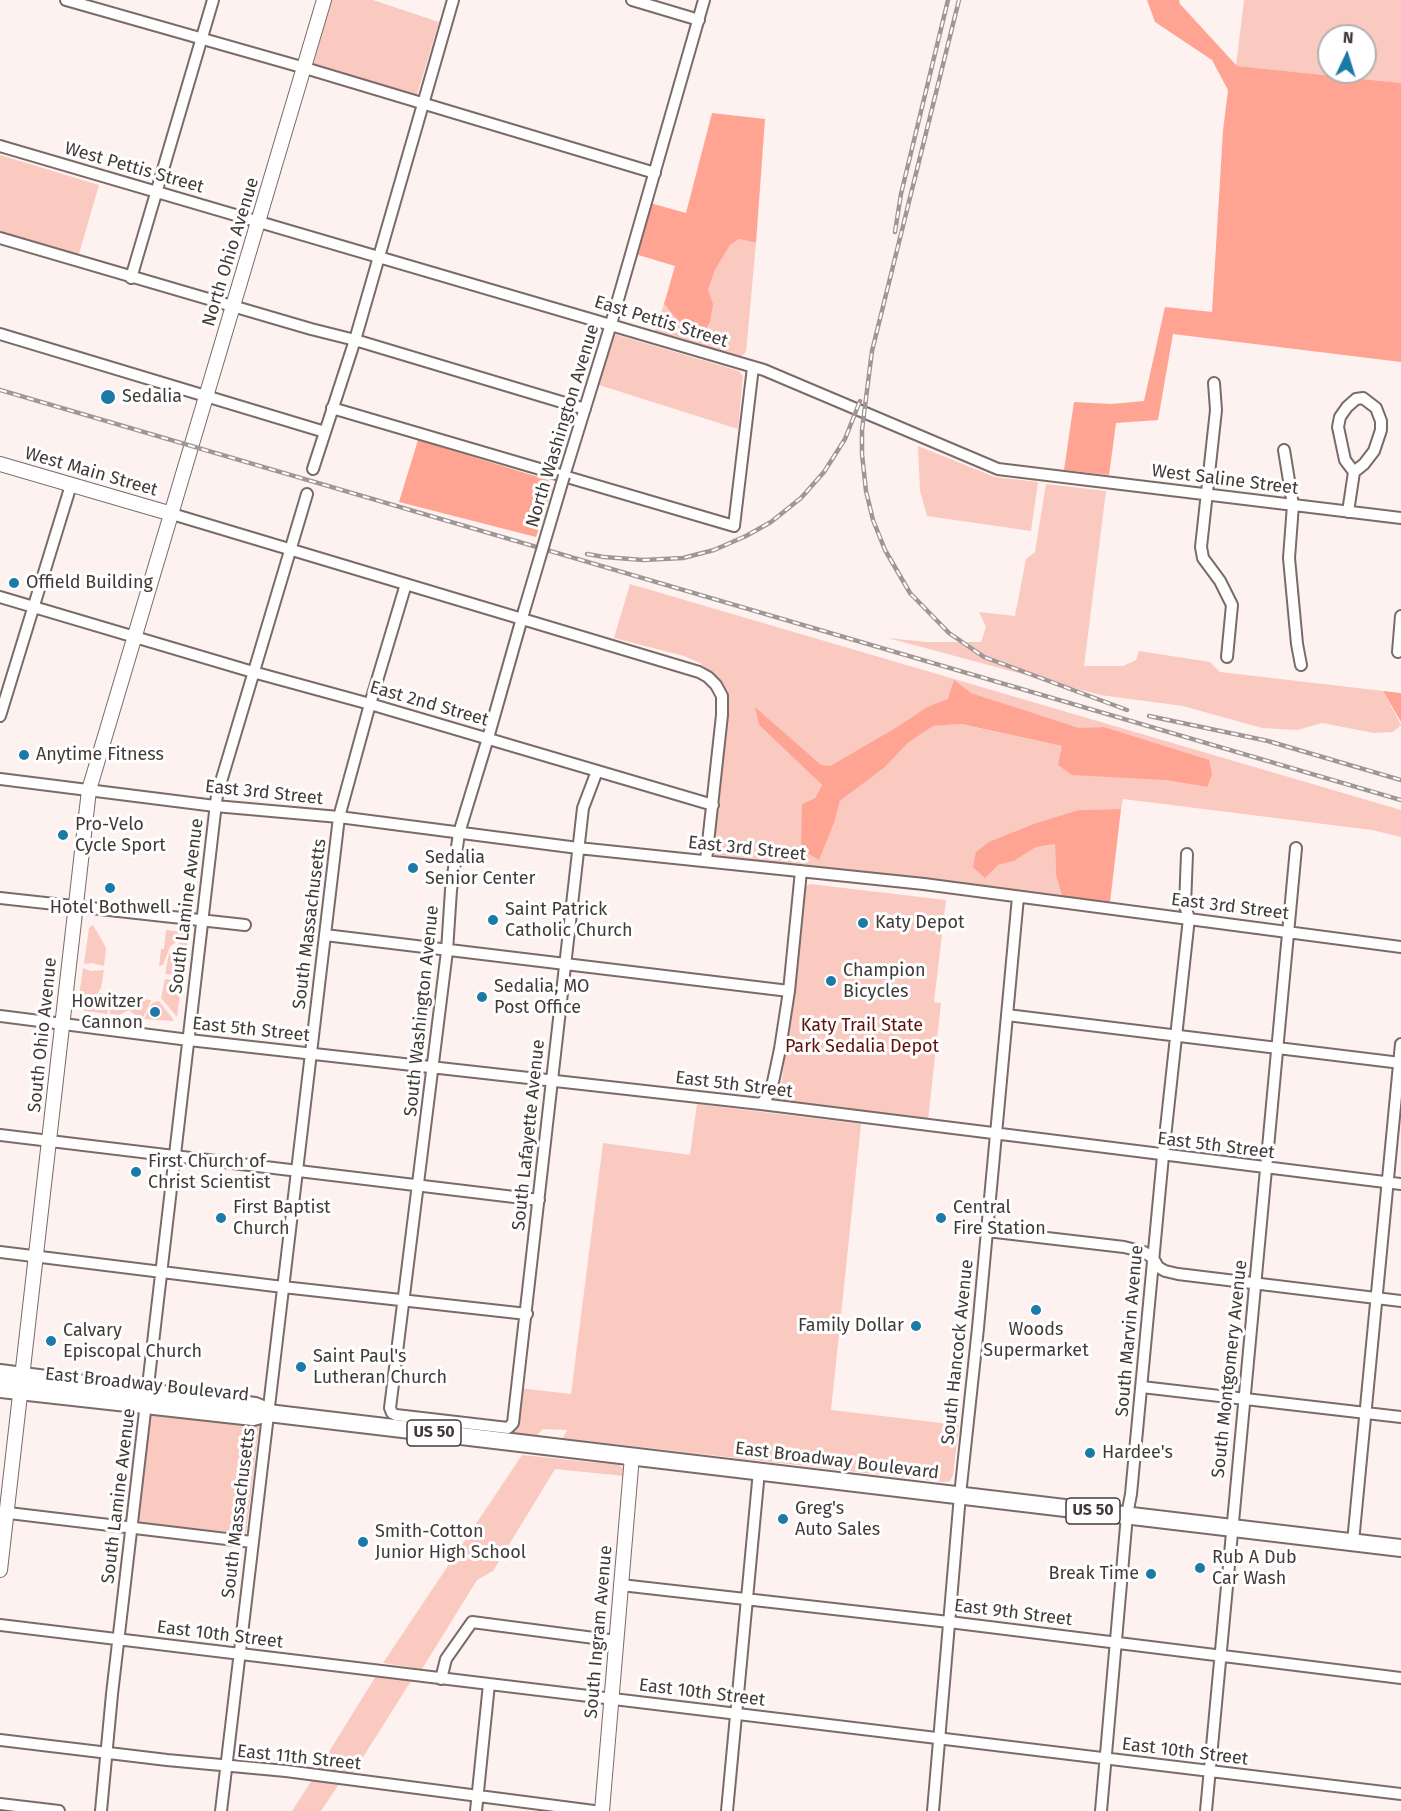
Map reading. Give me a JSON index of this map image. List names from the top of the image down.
{
  "streets": {
    "highway": ["East Broadway Boulevard", "US 50"],
    "main road": [
      "North Ohio Avenue",
      "West Main Street",
      "South Ohio Avenue",
      "South Ingram Avenue"
    ],
    "street": [
      "West Pettis Street",
      "East Pettis Street",
      "North Washington Avenue",
      "West Saline Street",
      "East 2nd Street",
      "East 3rd Street",
      "South Lamine Avenue",
      "South Massachusetts",
      "South Washington Avenue",
      "East 5th Street",
      "South Lafayette Avenue",
      "South Marvin Avenue",
      "South Hancock Avenue",
      "South Montgomery Avenue",
      "East 9th Street",
      "East 10th Street",
      "East 11th Street"
    ]
  },
  "crossings": [
    ["West Pettis Street", "North Ohio Avenue"],
    ["West Pettis Street", "East Pettis Street"],
    ["North Ohio Avenue", "East Pettis Street"],
    ["North Ohio Avenue", "West Main Street"],
    ["North Ohio Avenue", "South Ohio Avenue"],
    ["East Pettis Street", "North Washington Avenue"],
    ["East Pettis Street", "West Saline Street"],
    ["North Washington Avenue", "South Washington Avenue"],
    ["West Main Street", "South Ohio Avenue"],
    ["East 2nd Street", "South Lamine Avenue"],
    ["East 2nd Street", "South Massachusetts"],
    ["East 2nd Street", "South Washington Avenue"],
    ["East 2nd Street", "South Ohio Avenue"],
    ["East 2nd Street", "South Lafayette Avenue"],
    ["East 3rd Street", "South Lamine Avenue"],
    ["East 3rd Street", "South Massachusetts"],
    ["East 3rd Street", "South Washington Avenue"],
    ["East 3rd Street", "South Ohio Avenue"],
    ["East 3rd Street", "South Lafayette Avenue"],
    ["East 3rd Street", "South Marvin Avenue"],
    ["East 3rd Street", "South Hancock Avenue"],
    ["East 3rd Street", "South Montgomery Avenue"],
    ["South Lamine Avenue", "East 5th Street"],
    ["South Lamine Avenue", "East Broadway Boulevard"],
    ["South Lamine Avenue", "East 10th Street"],
    ["South Lamine Avenue", "East 11th Street"],
    ["South Massachusetts", "East 5th Street"],
    ["South Massachusetts", "East Broadway Boulevard"],
    ["South Massachusetts", "East 10th Street"],
    ["South Massachusetts", "East 11th Street"],
    ["South Washington Avenue", "East 5th Street"],
    ["South Washington Avenue", "South Lafayette Avenue"],
    ["East 5th Street", "South Ohio Avenue"],
    ["East 5th Street", "South Lafayette Avenue"],
    ["East 5th Street", "South Marvin Avenue"],
    ["East 5th Street", "South Hancock Avenue"],
    ["East 5th Street", "South Montgomery Avenue"],
    ["South Ohio Avenue", "East Broadway Boulevard"],
    ["South Ohio Avenue", "US 50"],
    ["South Marvin Avenue", "East Broadway Boulevard"],
    ["South Marvin Avenue", "East 9th Street"],
    ["South Marvin Avenue", "East 10th Street"],
    ["South Hancock Avenue", "East Broadway Boulevard"],
    ["South Hancock Avenue", "East 9th Street"],
    ["South Hancock Avenue", "East 10th Street"],
    ["South Montgomery Avenue", "East Broadway Boulevard"],
    ["South Montgomery Avenue", "East 9th Street"],
    ["South Montgomery Avenue", "East 10th Street"],
    ["East Broadway Boulevard", "US 50"],
    ["East Broadway Boulevard", "South Ingram Avenue"],
    ["East 9th Street", "South Ingram Avenue"],
    ["South Ingram Avenue", "East 10th Street"]
  ],
  "parks": ["Katy Trail State Park Sedalia Depot"],
  "places": [
    "Sedalia",
    "Offield Building",
    "Anytime Fitness",
    "Pro-Velo Cycle Sport",
    "Sedalia Senior Center",
    "Hotel Bothwell",
    "Saint Patrick Catholic Church",
    "Katy Depot",
    "Champion Bicycles",
    "Sedalia, MO Post Office",
    "Howitzer Cannon",
    "First Church of Christ Scientist",
    "First Baptist Church",
    "Central Fire Station",
    "Woods Supermarket",
    "Family Dollar",
    "Calvary Episcopal Church",
    "Saint Paul's Lutheran Church",
    "Hardee's",
    "Greg's Auto Sales",
    "Smith-Cotton Junior High School",
    "Rub A Dub Car Wash",
    "Break Time"
  ],
  "north": "top"
}
